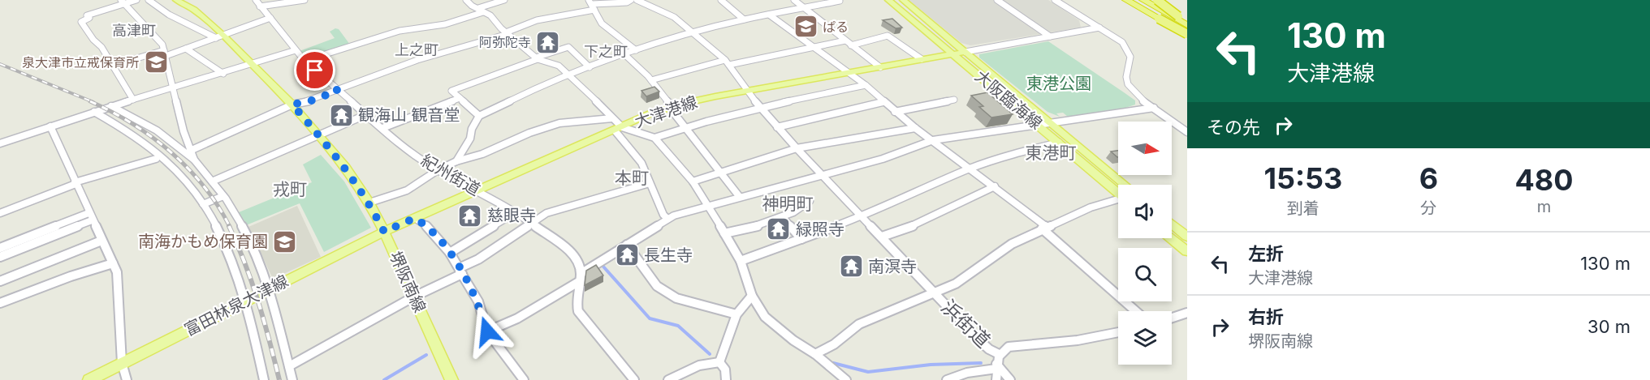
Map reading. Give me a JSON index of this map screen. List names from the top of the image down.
{
  "streets": {
    "main road": [
      "大阪臨海線",
      "大津港線",
      "堺阪南線",
      "富田林泉大津線"
    ],
    "street": ["紀州街道", "浜街道"]
  },
  "crossings": [
    ["大阪臨海線", "大津港線"],
    ["大津港線", "紀州街道"],
    ["大津港線", "堺阪南線"],
    ["大津港線", "富田林泉大津線"],
    ["大津港線", "浜街道"],
    ["堺阪南線", "富田林泉大津線"]
  ],
  "districts": [
    "高津町",
    "上之町",
    "下之町",
    "東港町",
    "本町",
    "戎町",
    "神明町"
  ],
  "parks": ["東港公園"],
  "places": {
    "school or university": ["ぱる", "泉大津市立戒保育所", "南海かもめ保育園"],
    "temple": [
      "阿弥陀寺",
      "観海山 観音堂",
      "慈眼寺",
      "緑照寺",
      "長生寺",
      "南溟寺"
    ]
  },
  "north": "right",
  "page": {
    "turn": ["130 m", "大津港線"],
    "then": "その先",
    "eta": [
      "15:53",
      "到着",
      "6",
      "分",
      "480",
      "m"
    ],
    "list": [
      {
        "name": "左折",
        "note": "大津港線",
        "value": "130 m"
      },
      {
        "name": "右折",
        "note": "堺阪南線",
        "value": "30 m"
      }
    ]
  }
}
